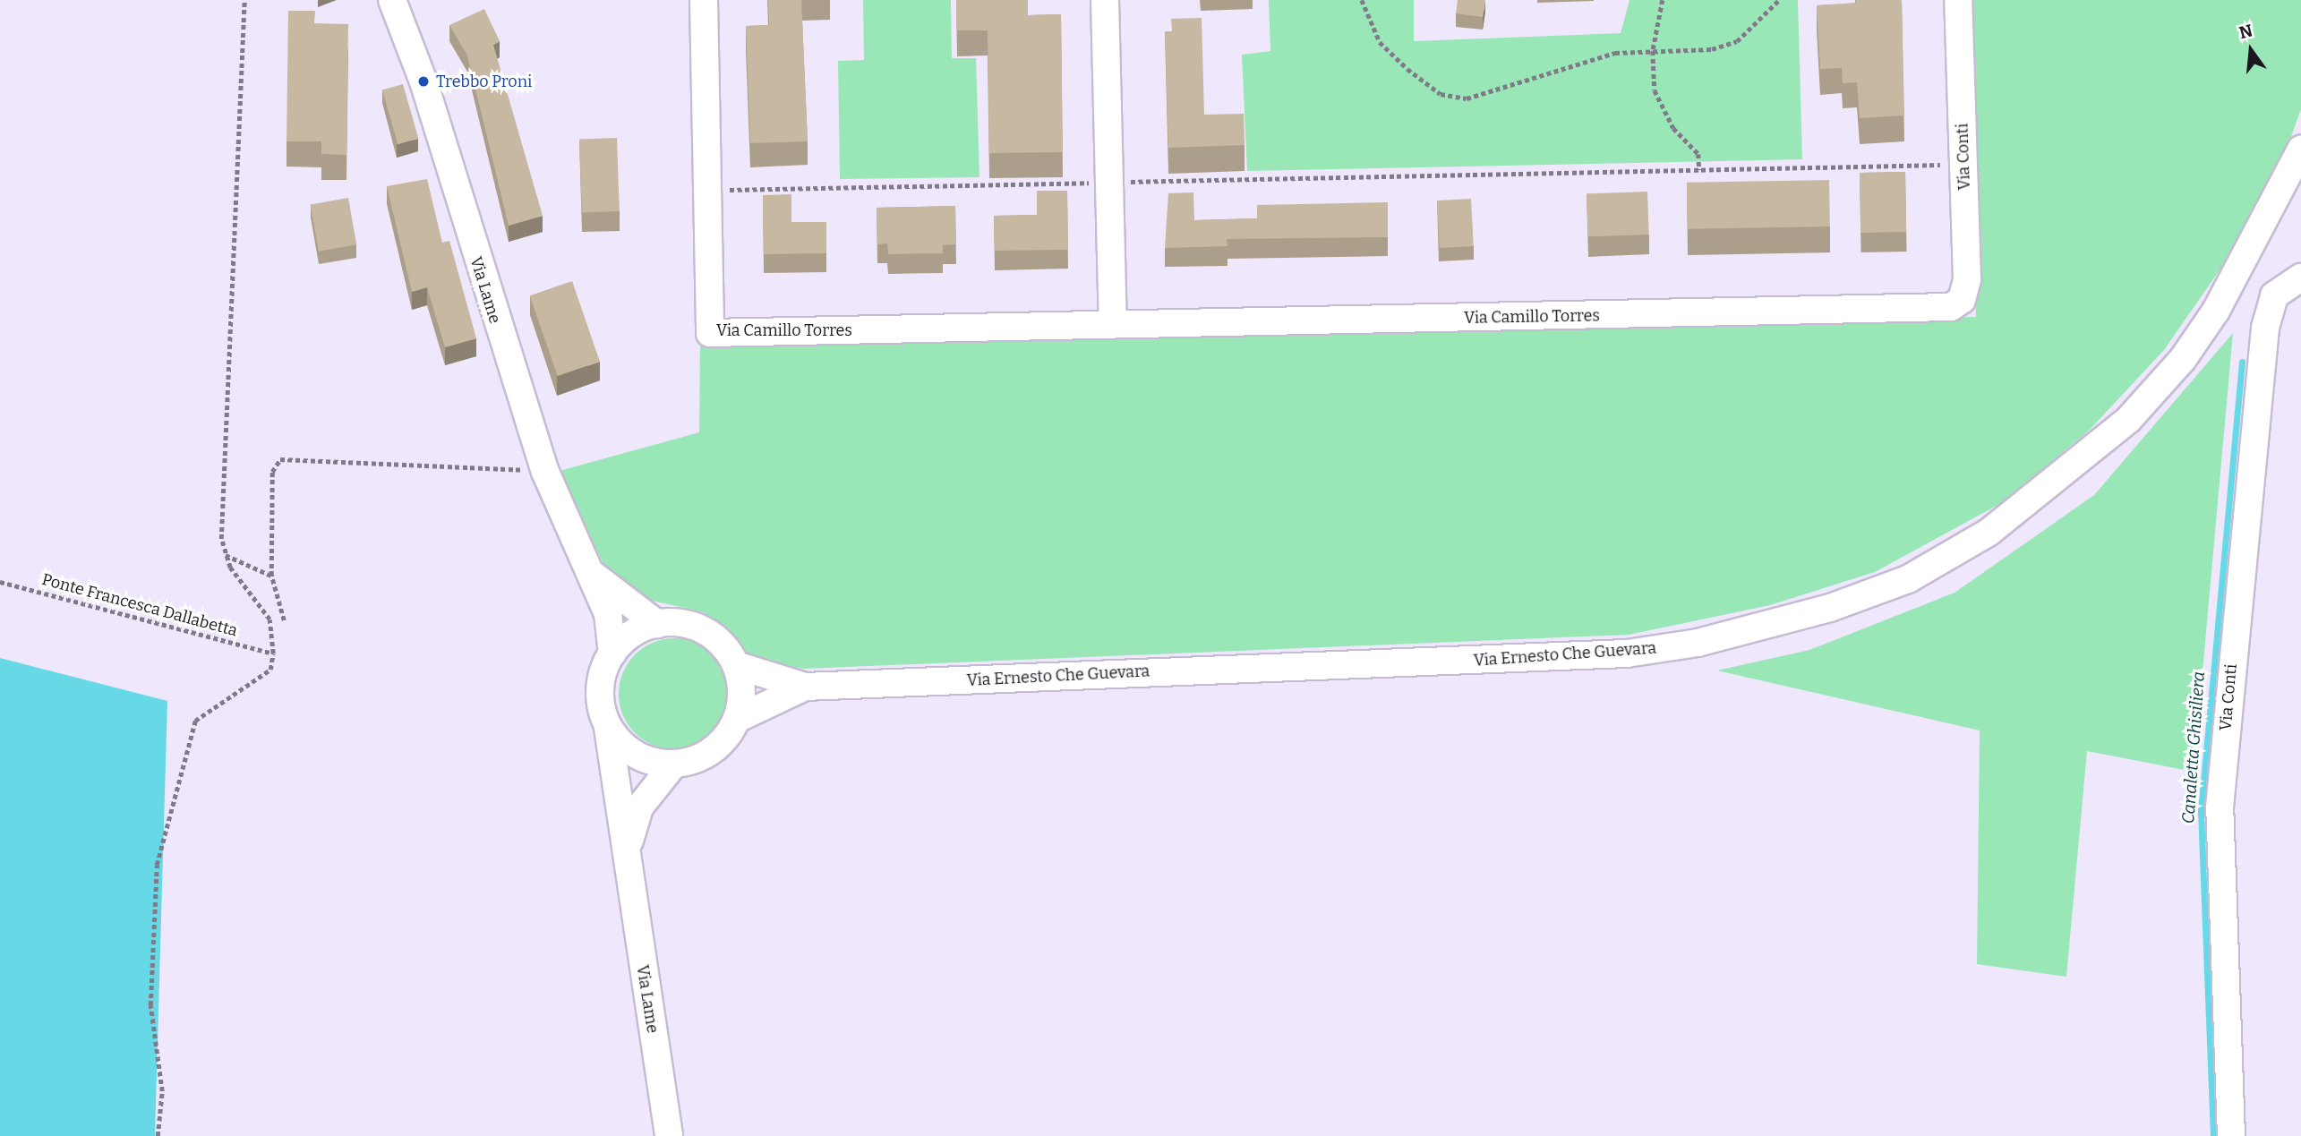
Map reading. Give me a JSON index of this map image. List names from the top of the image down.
{
  "streets": {
    "street": [
      "Via Conti",
      "Via Lame",
      "Via Camillo Torres",
      "Via Ernesto Che Guevara"
    ],
    "path": ["Ponte Francesca Dallabetta"]
  },
  "crossings": [
    ["Via Conti", "Via Camillo Torres"],
    ["Via Lame", "Via Ernesto Che Guevara"]
  ],
  "water": ["Canaletta Ghisiliera"],
  "places": ["Trebbo Proni"],
  "north": "top"
}
